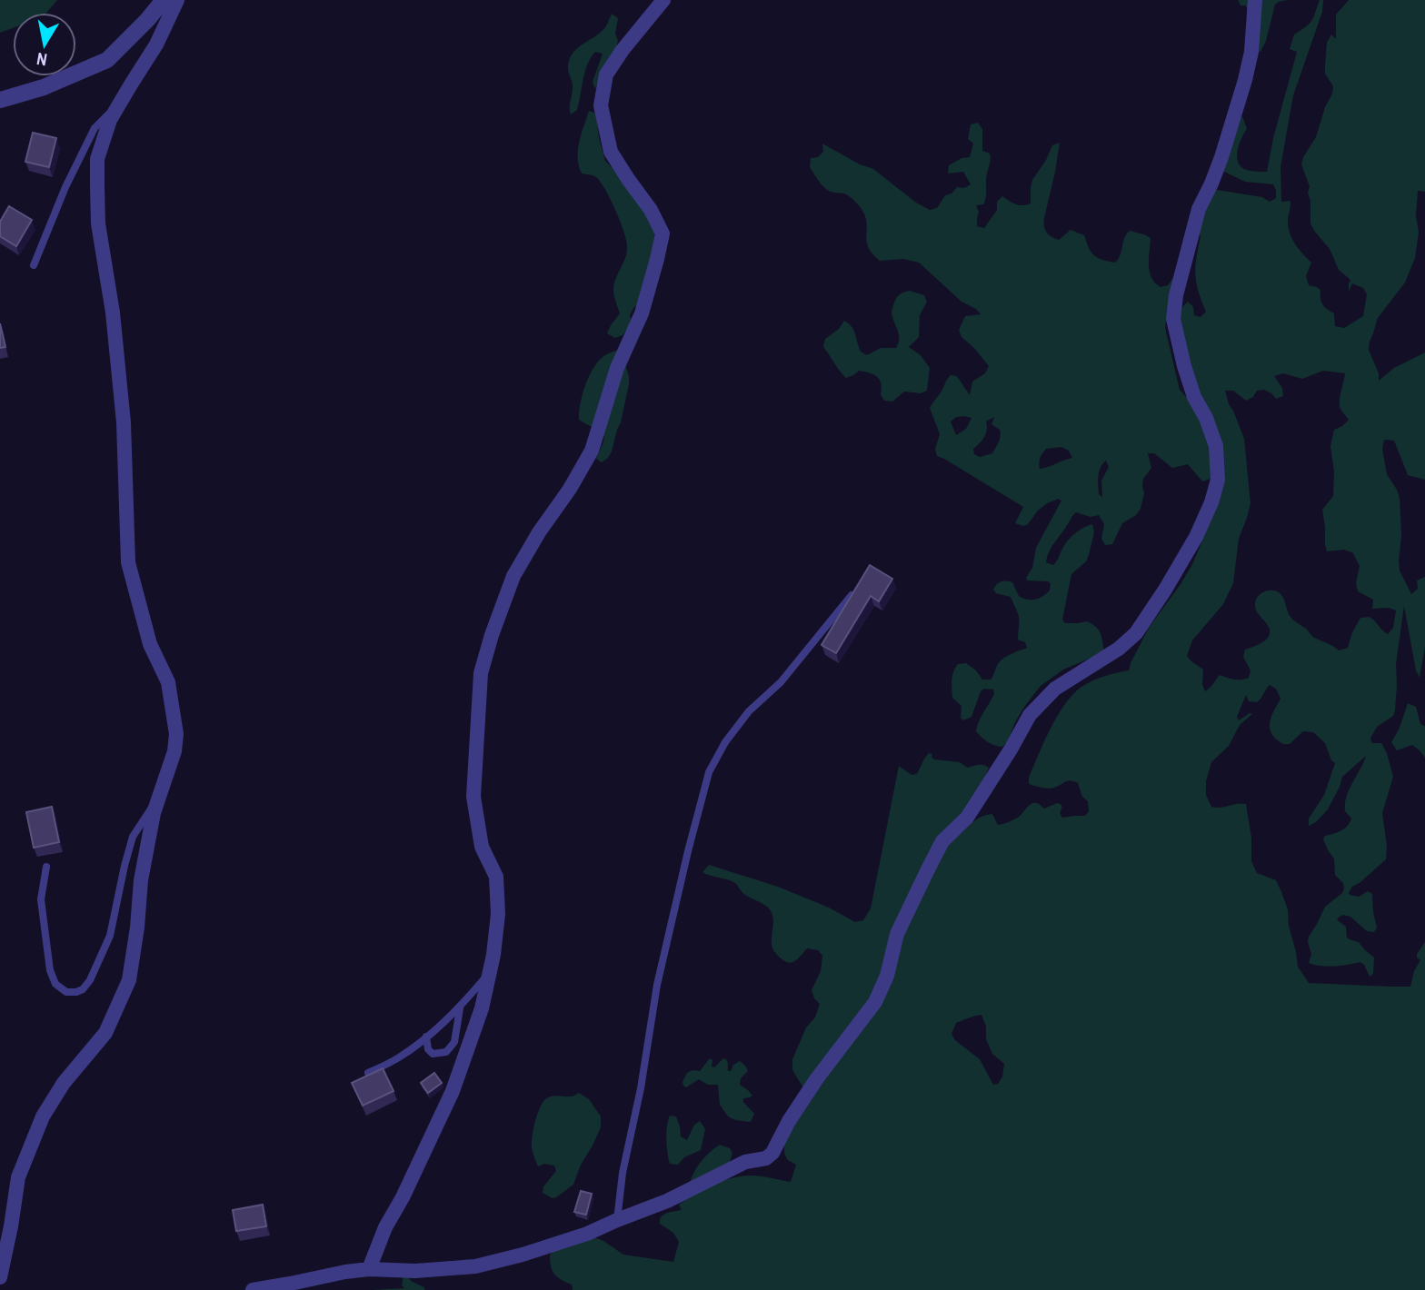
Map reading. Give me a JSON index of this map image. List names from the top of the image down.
{
  "north": "bottom"
}
